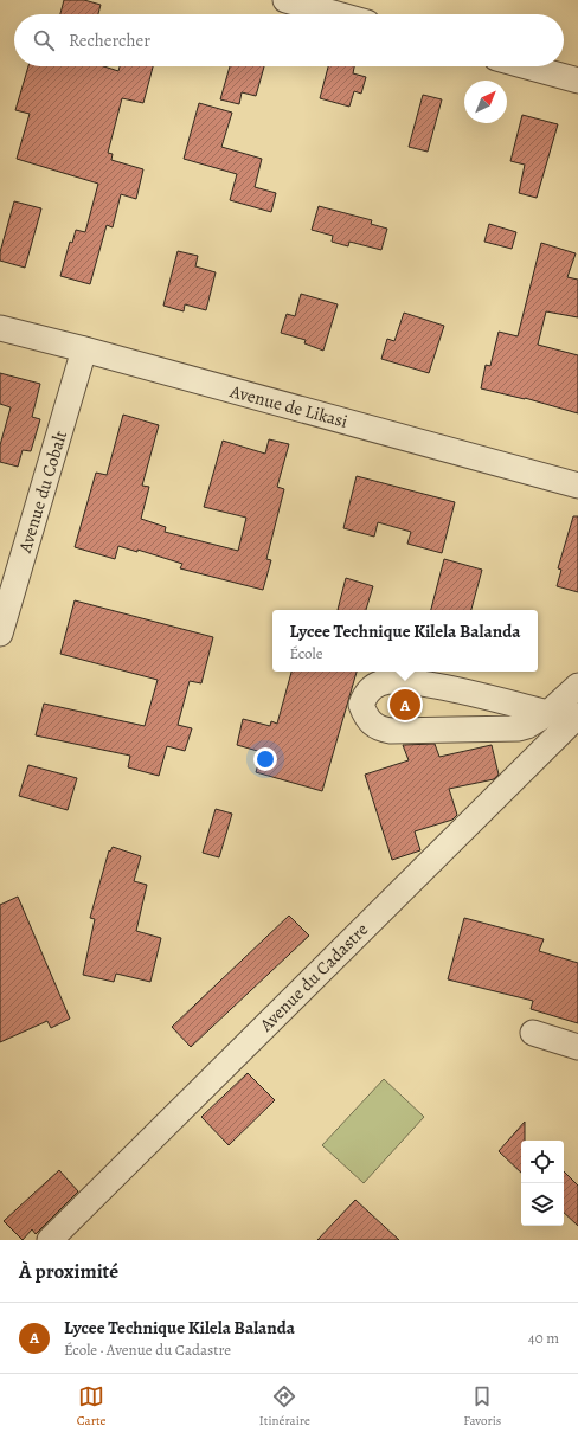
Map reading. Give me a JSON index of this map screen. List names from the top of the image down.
{
  "streets": {
    "street": ["Avenue de Likasi", "Avenue du Cobalt", "Avenue du Cadastre"]
  },
  "crossings": [
    ["Avenue de Likasi", "Avenue du Cobalt"]
  ],
  "north": "top right",
  "page": {
    "search": "Rechercher",
    "popup": ["Lycee Technique Kilela Balanda", "École"],
    "pins": "A",
    "heading": "À proximité",
    "list": [
      {
        "mark": "A",
        "name": "Lycee Technique Kilela Balanda",
        "note": "École · Avenue du Cadastre",
        "value": "40 m"
      }
    ],
    "nav": ["Carte", "Itinéraire", "Favoris"]
  }
}
